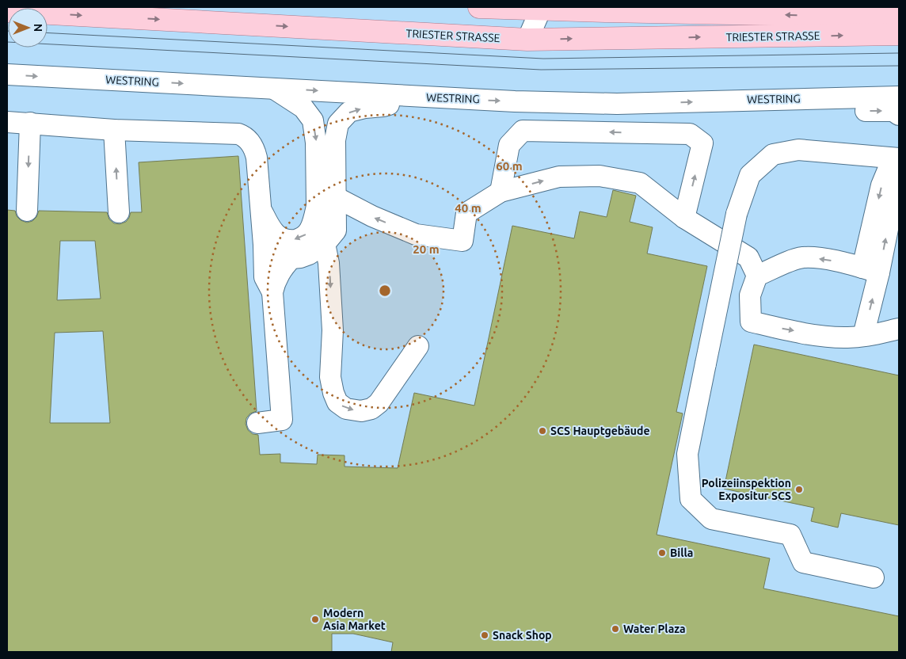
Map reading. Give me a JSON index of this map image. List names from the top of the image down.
{
  "streets": {
    "main road": ["TRIESTER STRASSE"],
    "street": ["WESTRING"]
  },
  "places": [
    "SCS Hauptgebäude",
    "Polizeiinspektion Expositur SCS",
    "Billa",
    "Modern Asia Market",
    "Water Plaza",
    "Snack Shop"
  ],
  "north": "right",
  "rings": ["60 m", "40 m", "20 m"]
}
